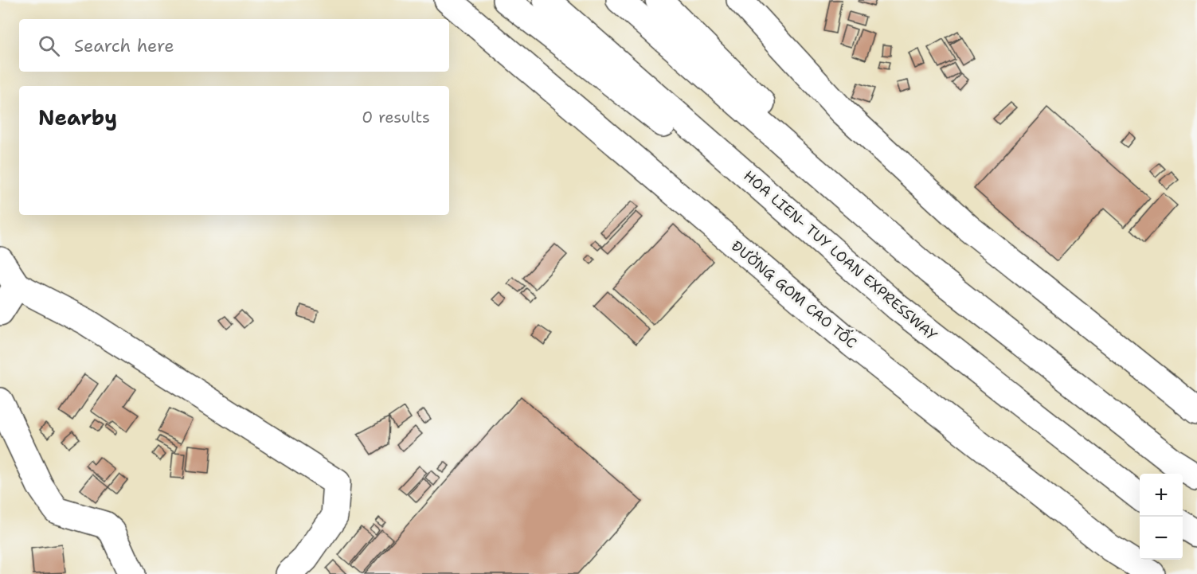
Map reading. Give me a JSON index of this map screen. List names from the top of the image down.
{
  "streets": {
    "main road": ["HOA LIEN- TUY LOAN EXPRESSWAY", "ĐƯỜNG GOM CAO TỐC"]
  },
  "page": {
    "search": "Search here",
    "heading": ["Nearby", "0 results"],
    "map_buttons": ["+", "−"]
  }
}
